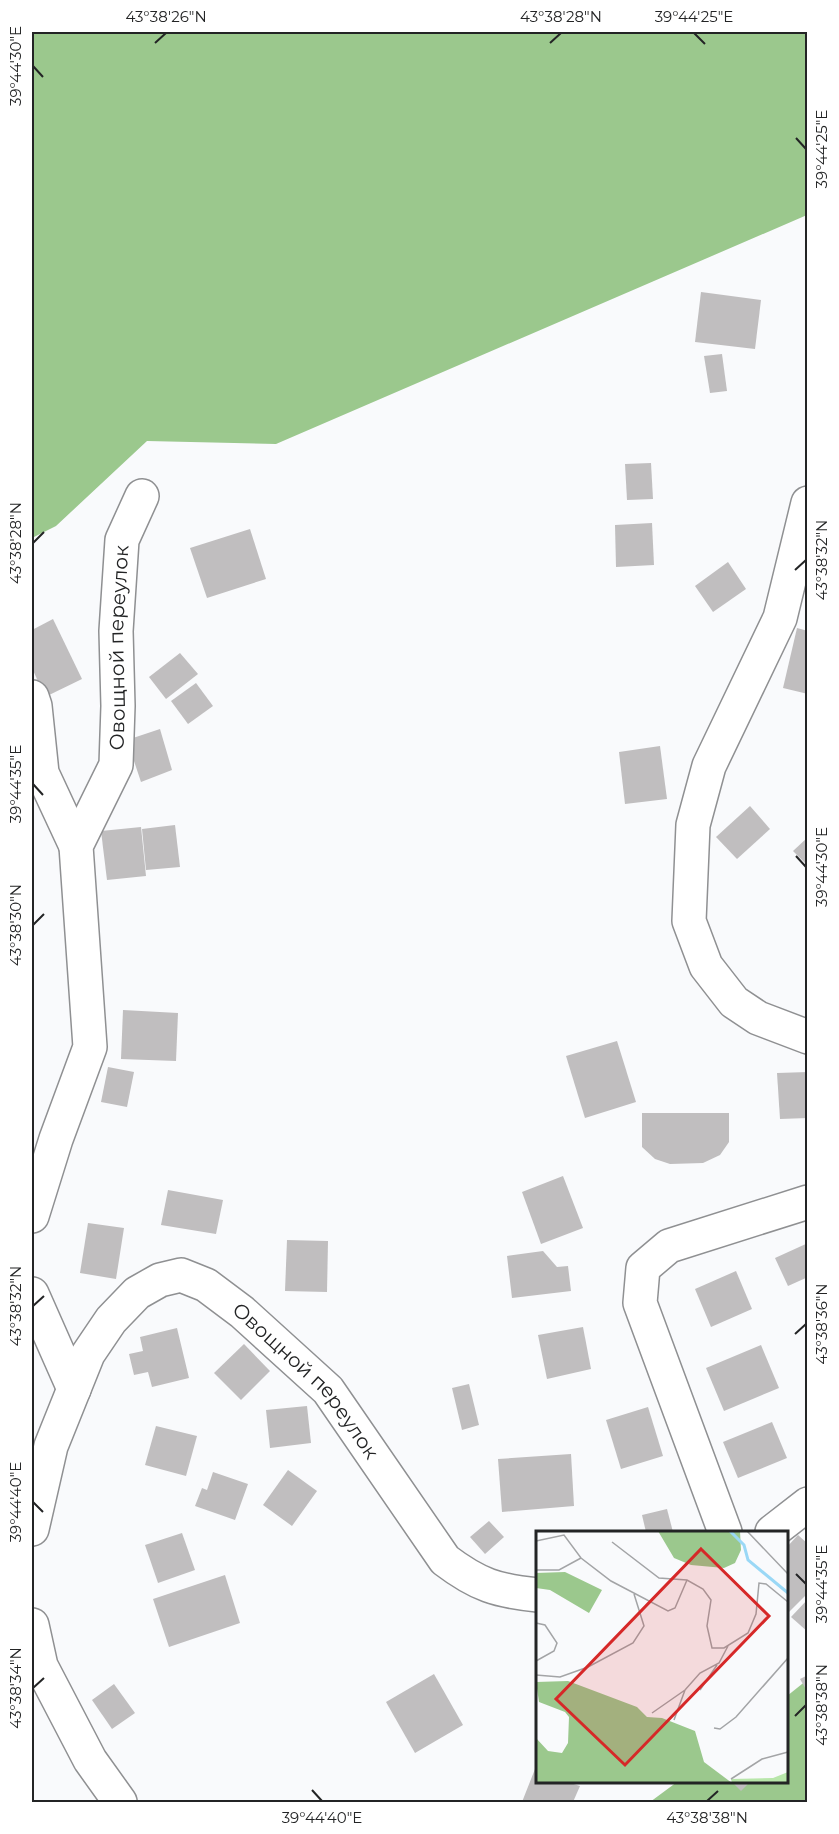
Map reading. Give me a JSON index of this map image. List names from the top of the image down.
{
  "streets": {
    "street": ["Овощной переулок"]
  },
  "coordinates": [
    "43°38'26\"N",
    "43°38'28\"N",
    "39°44'25\"E",
    "39°44'30\"E",
    "43°38'32\"N",
    "39°44'35\"E",
    "43°38'30\"N",
    "43°38'36\"N",
    "39°44'40\"E",
    "43°38'34\"N",
    "43°38'38\"N"
  ]
}
